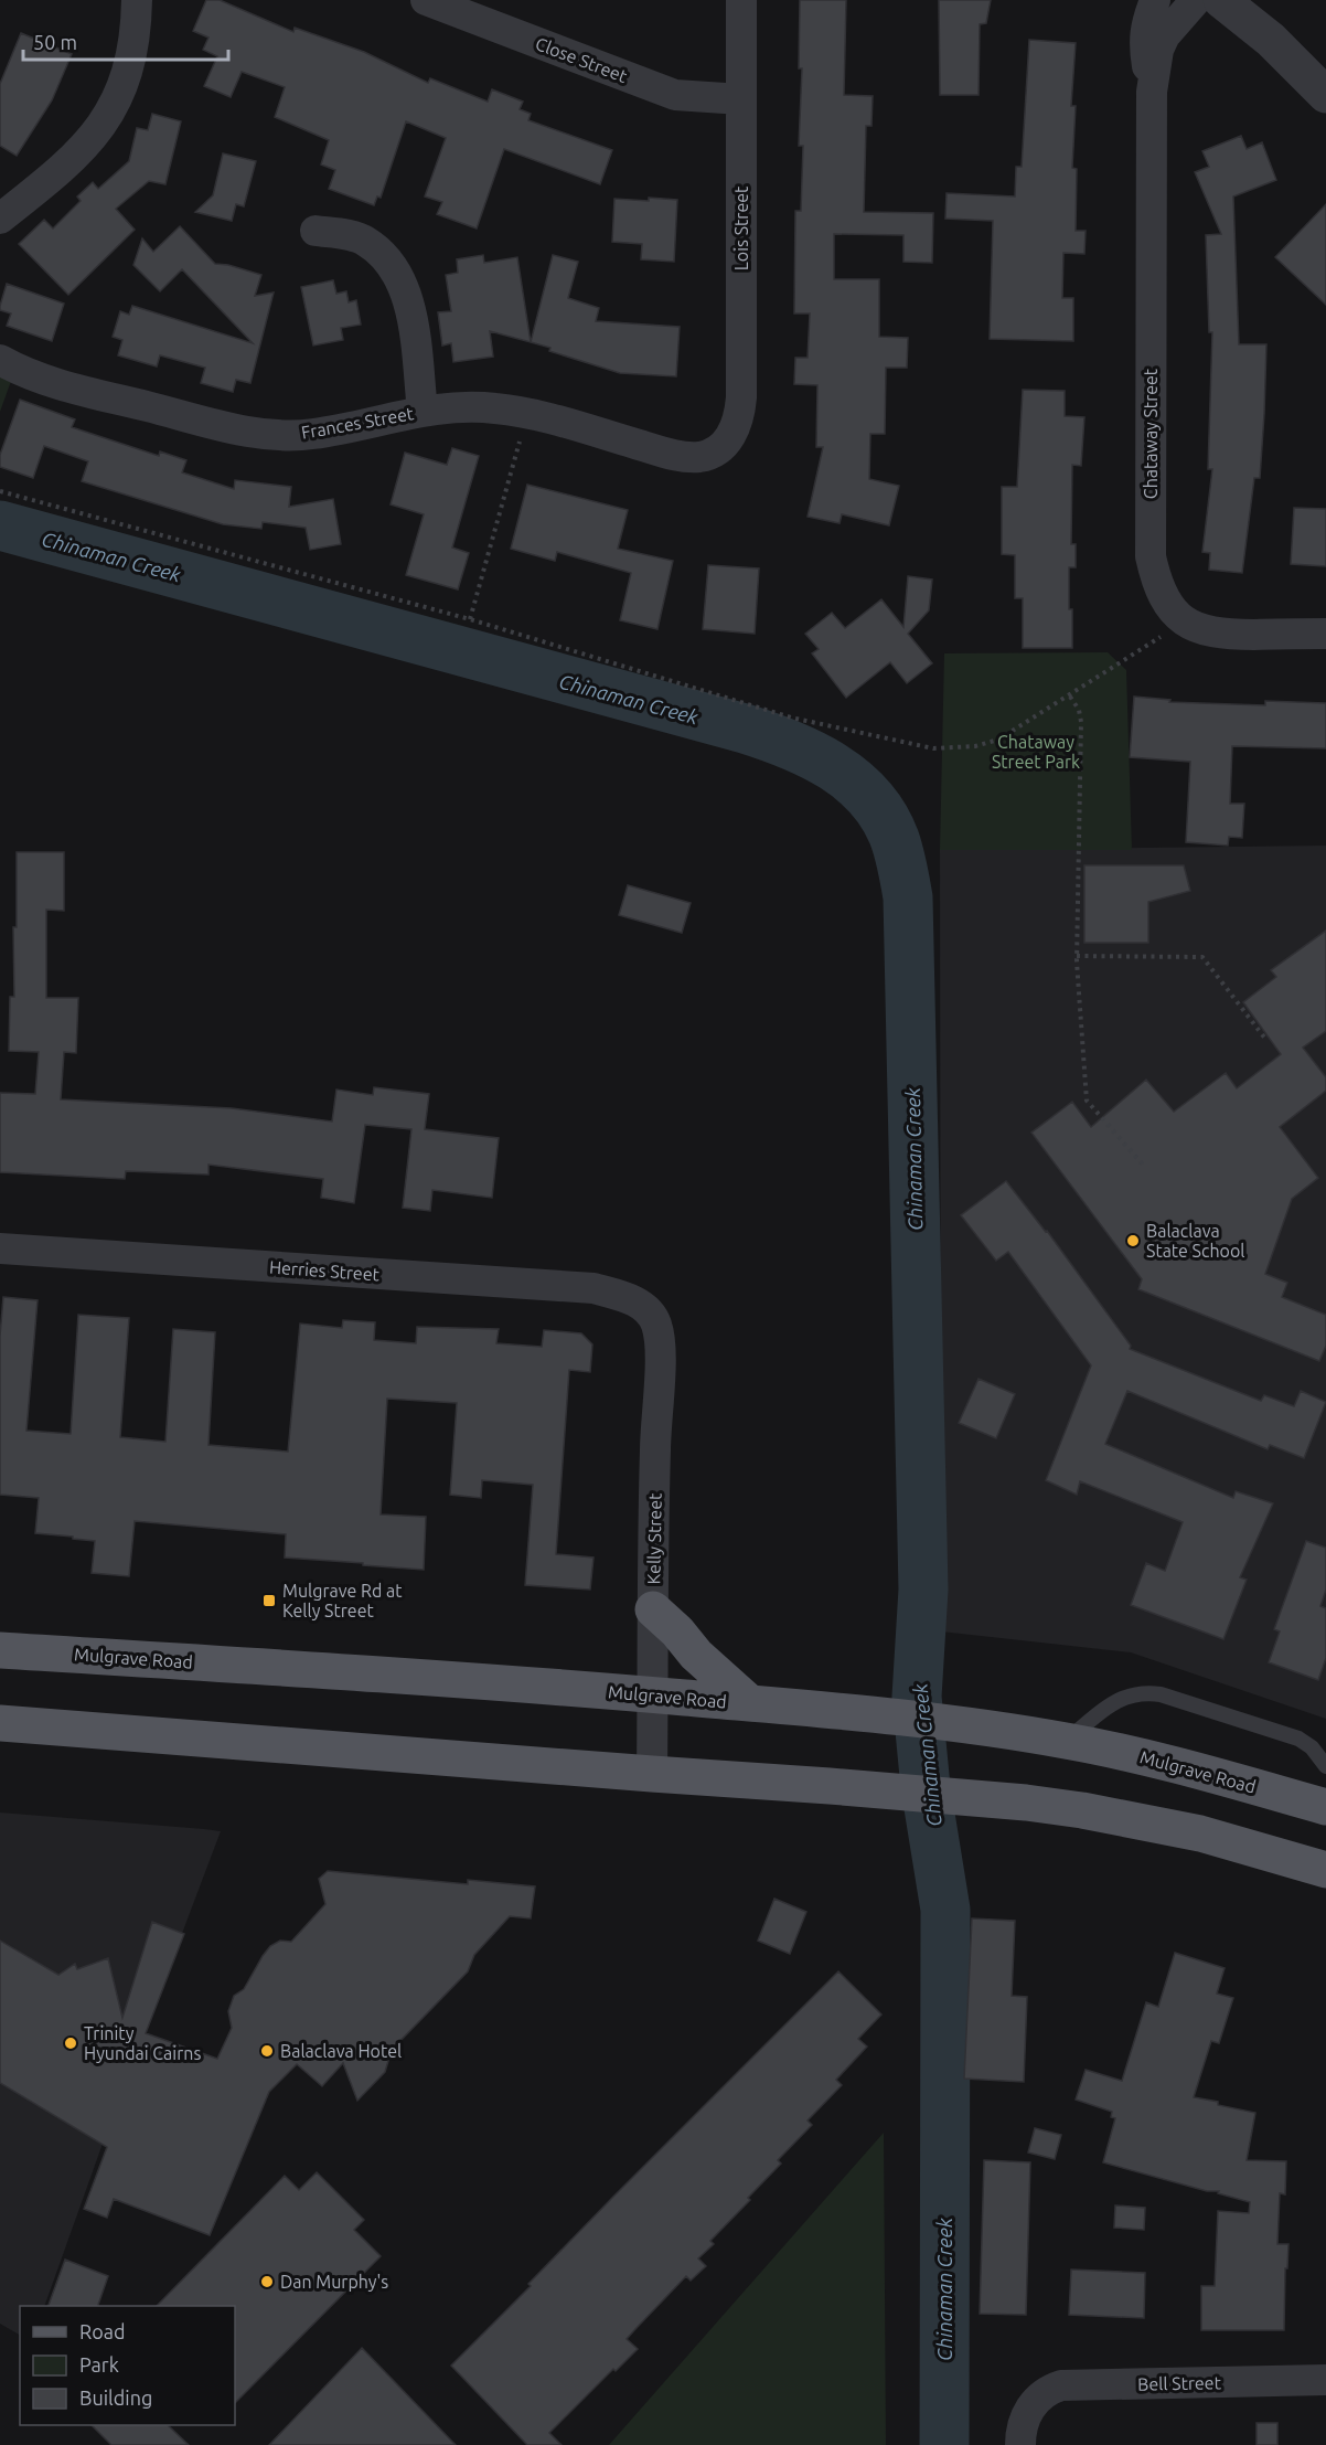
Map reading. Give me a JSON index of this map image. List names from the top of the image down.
{
  "streets": {
    "main road": ["Mulgrave Road"],
    "street": [
      "Close Street",
      "Lois Street",
      "Frances Street",
      "Chataway Street",
      "Herries Street",
      "Kelly Street",
      "Bell Street"
    ]
  },
  "crossings": [
    ["Close Street", "Lois Street"],
    ["Lois Street", "Frances Street"],
    ["Herries Street", "Kelly Street"],
    ["Kelly Street", "Mulgrave Road"]
  ],
  "water": ["Chinaman Creek"],
  "parks": ["Chataway Street Park"],
  "places": {
    "other": [
      "Balaclava State School",
      "Trinity Hyundai Cairns",
      "Balaclava Hotel",
      "Dan Murphy's"
    ],
    "transit": ["Mulgrave Rd at Kelly Street"]
  },
  "legend": ["Road", "Park", "Building"],
  "scale_bar": "50 m"
}
